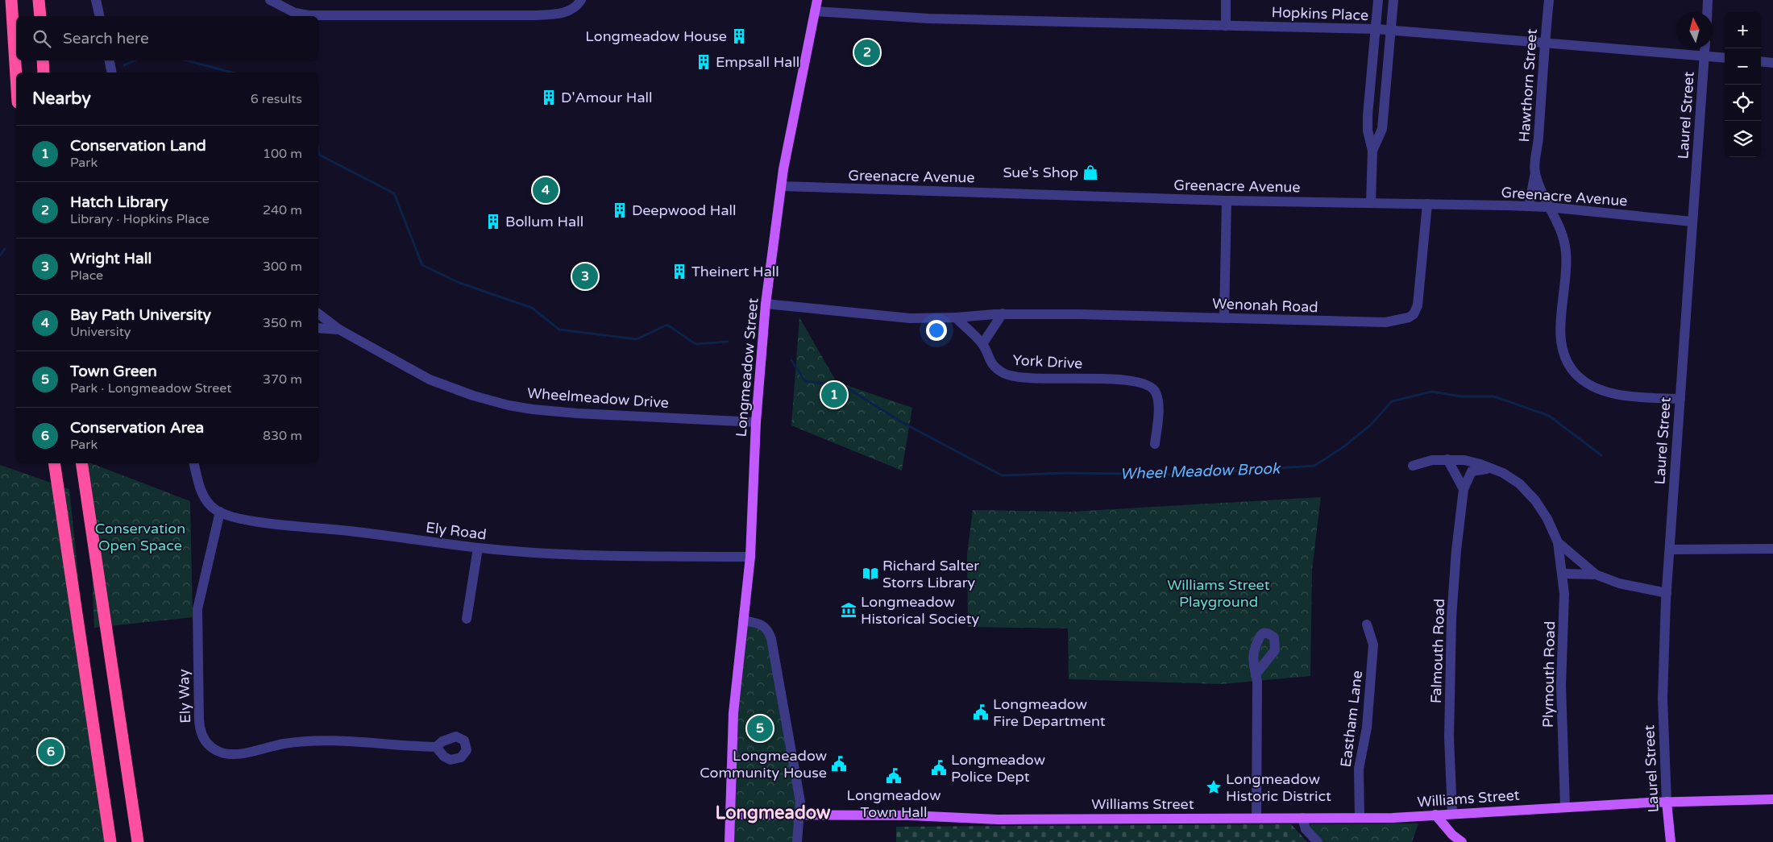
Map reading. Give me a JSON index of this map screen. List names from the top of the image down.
{
  "streets": {
    "main road": ["Laurel Street", "Longmeadow Street", "Williams Street"],
    "street": [
      "Hopkins Place",
      "Hawthorn Street",
      "Greenacre Avenue",
      "Wenonah Road",
      "York Drive",
      "Wheelmeadow Drive",
      "Ely Road",
      "Falmouth Road",
      "Plymouth Road",
      "Ely Way",
      "Eastham Lane"
    ]
  },
  "crossings": [
    ["Hopkins Place", "Hawthorn Street"],
    ["Hopkins Place", "Laurel Street"],
    ["Hopkins Place", "Longmeadow Street"],
    ["Hawthorn Street", "Laurel Street"],
    ["Hawthorn Street", "Greenacre Avenue"],
    ["Laurel Street", "Greenacre Avenue"],
    ["Laurel Street", "Williams Street"],
    ["Greenacre Avenue", "Wenonah Road"],
    ["Greenacre Avenue", "Longmeadow Street"],
    ["Wenonah Road", "York Drive"],
    ["Longmeadow Street", "Wheelmeadow Drive"],
    ["Longmeadow Street", "Ely Road"],
    ["Longmeadow Street", "Williams Street"],
    ["Ely Road", "Ely Way"],
    ["Falmouth Road", "Williams Street"],
    ["Plymouth Road", "Williams Street"],
    ["Eastham Lane", "Williams Street"]
  ],
  "districts": ["Longmeadow"],
  "water": ["Wheel Meadow Brook"],
  "parks": ["Conservation Open Space", "Williams Street Playground"],
  "places": {
    "building": [
      "Longmeadow House",
      "Empsall Hall",
      "D'Amour Hall",
      "Deepwood Hall",
      "Bollum Hall",
      "Theinert Hall"
    ],
    "shop": ["Sue's Shop"],
    "library": ["Richard Salter Storrs Library"],
    "museum": ["Longmeadow Historical Society"],
    "public building": [
      "Longmeadow Fire Department",
      "Longmeadow Community House",
      "Longmeadow Police Dept",
      "Longmeadow Town Hall"
    ],
    "place": ["Longmeadow Historic District"]
  },
  "north": "top",
  "page": {
    "map_buttons": ["+", "−"],
    "search": "Search here",
    "pins": [
      "2",
      "4",
      "3",
      "1",
      "5",
      "6"
    ],
    "heading": ["Nearby", "6 results"],
    "list": [
      {
        "mark": "1",
        "name": "Conservation Land",
        "note": "Park",
        "value": "100 m"
      },
      {
        "mark": "2",
        "name": "Hatch Library",
        "note": "Library · Hopkins Place",
        "value": "240 m"
      },
      {
        "mark": "3",
        "name": "Wright Hall",
        "note": "Place",
        "value": "300 m"
      },
      {
        "mark": "4",
        "name": "Bay Path University",
        "note": "University",
        "value": "350 m"
      },
      {
        "mark": "5",
        "name": "Town Green",
        "note": "Park · Longmeadow Street",
        "value": "370 m"
      },
      {
        "mark": "6",
        "name": "Conservation Area",
        "note": "Park",
        "value": "830 m"
      }
    ]
  }
}
